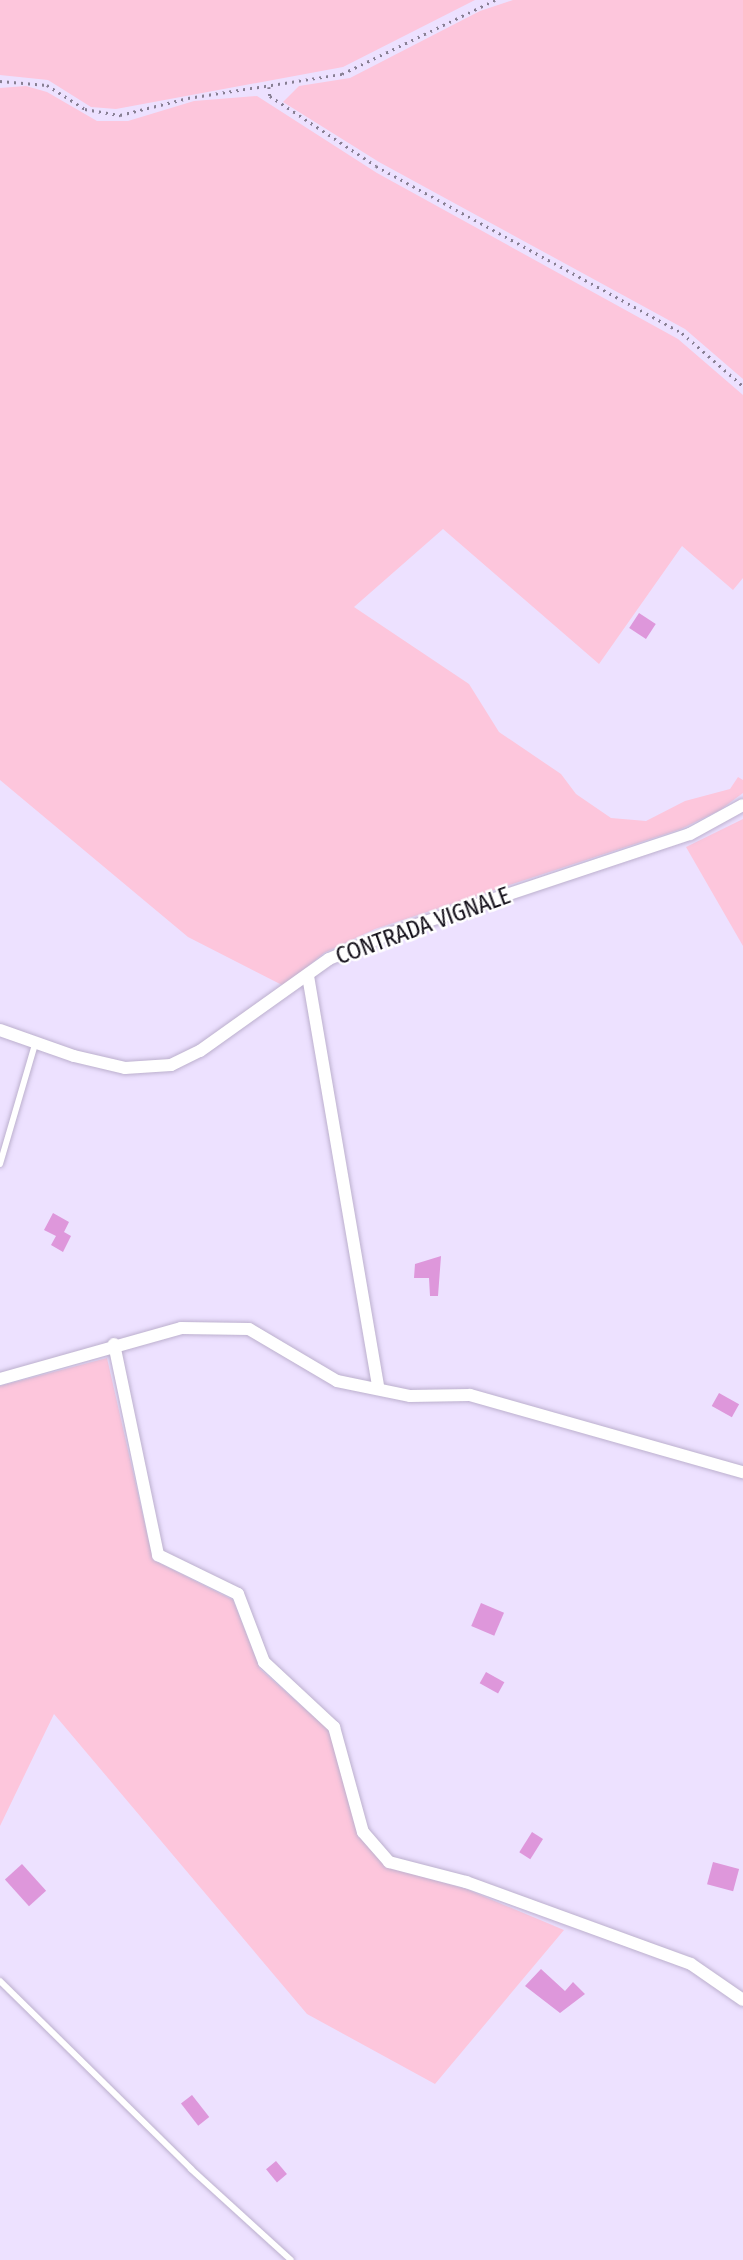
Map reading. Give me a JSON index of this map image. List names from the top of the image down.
{
  "streets": {
    "street": ["CONTRADA VIGNALE"]
  }
}
